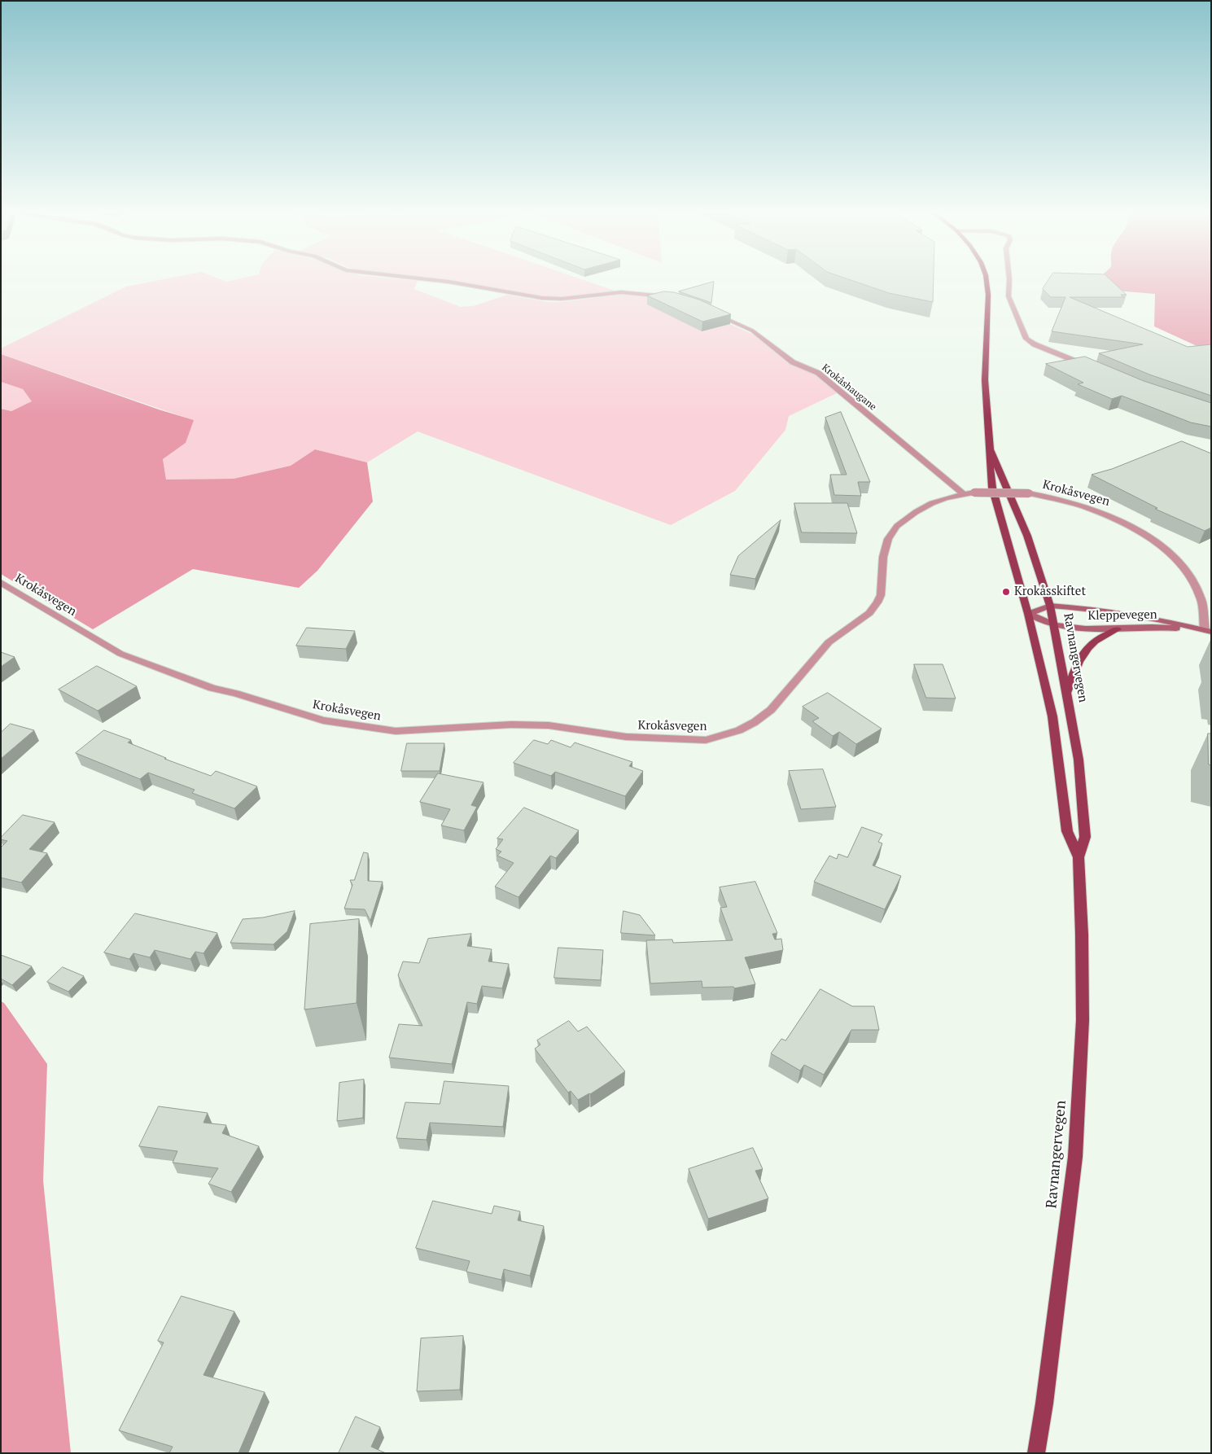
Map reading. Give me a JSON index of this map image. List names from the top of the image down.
{
  "streets": {
    "main road": ["Kleppevegen", "Ravnangervegen"],
    "street": ["Krokåshaugane", "Krokåsvegen"]
  },
  "crossings": [
    ["Krokåshaugane", "Krokåsvegen"],
    ["Krokåsvegen", "Kleppevegen"],
    ["Kleppevegen", "Ravnangervegen"]
  ],
  "places": ["Krokåsskiftet"]
}
